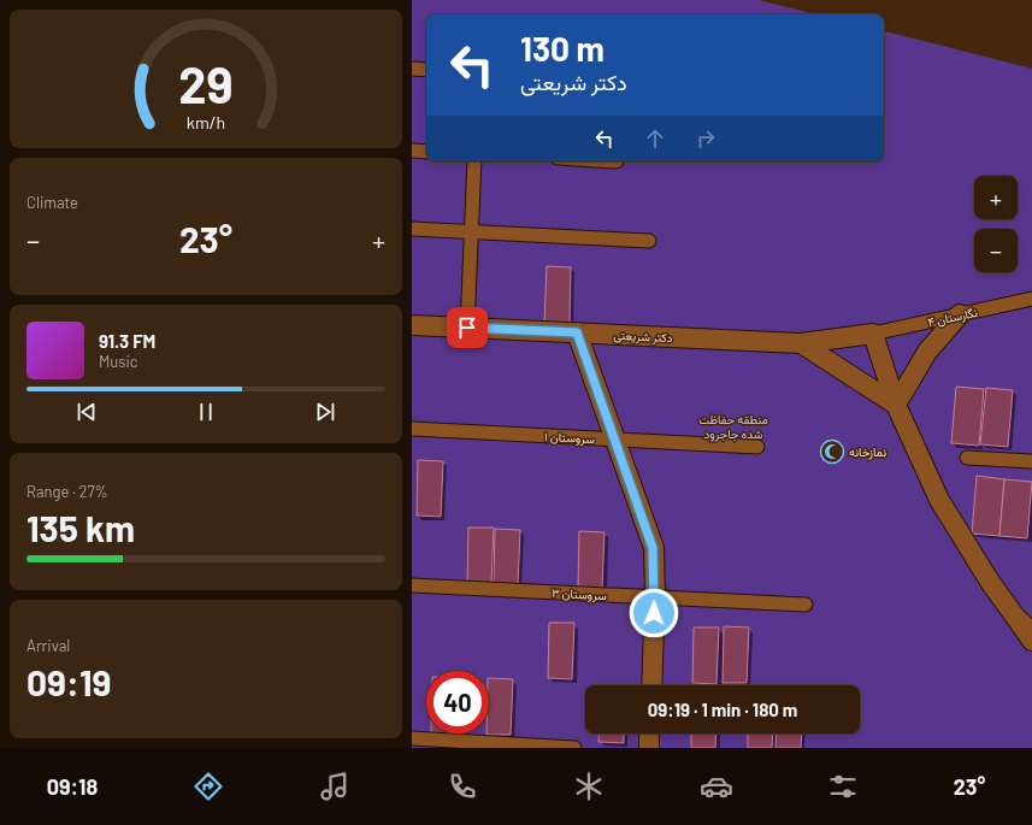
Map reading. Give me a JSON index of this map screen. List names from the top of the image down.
{
  "streets": {
    "street": [
      "نگارستان ۴",
      "دکتر شریعتی",
      "سروستان ۱",
      "سروستان ۳"
    ]
  },
  "crossings": [
    ["نگارستان ۴", "دکتر شریعتی"]
  ],
  "parks": ["منطقه حفاظت شده جاجرود"],
  "places": {
    "mosque": ["نمازخانه"]
  },
  "page": {
    "turn": ["130 m", "دکتر شریعتی"],
    "tile": [
      "Climate",
      ["Range · 27%", "135 km"],
      ["Arrival", "09:19"]
    ],
    "map_buttons": ["+", "−"],
    "heat": ["−", "23°", "+"],
    "song": ["91.3 FM", "Music"],
    "limit": "40",
    "trip": "09:19 · 1 min · 180 m",
    "tabs": ["09:18", "23°"],
    "gauge": ["29", "km/h"]
  }
}
